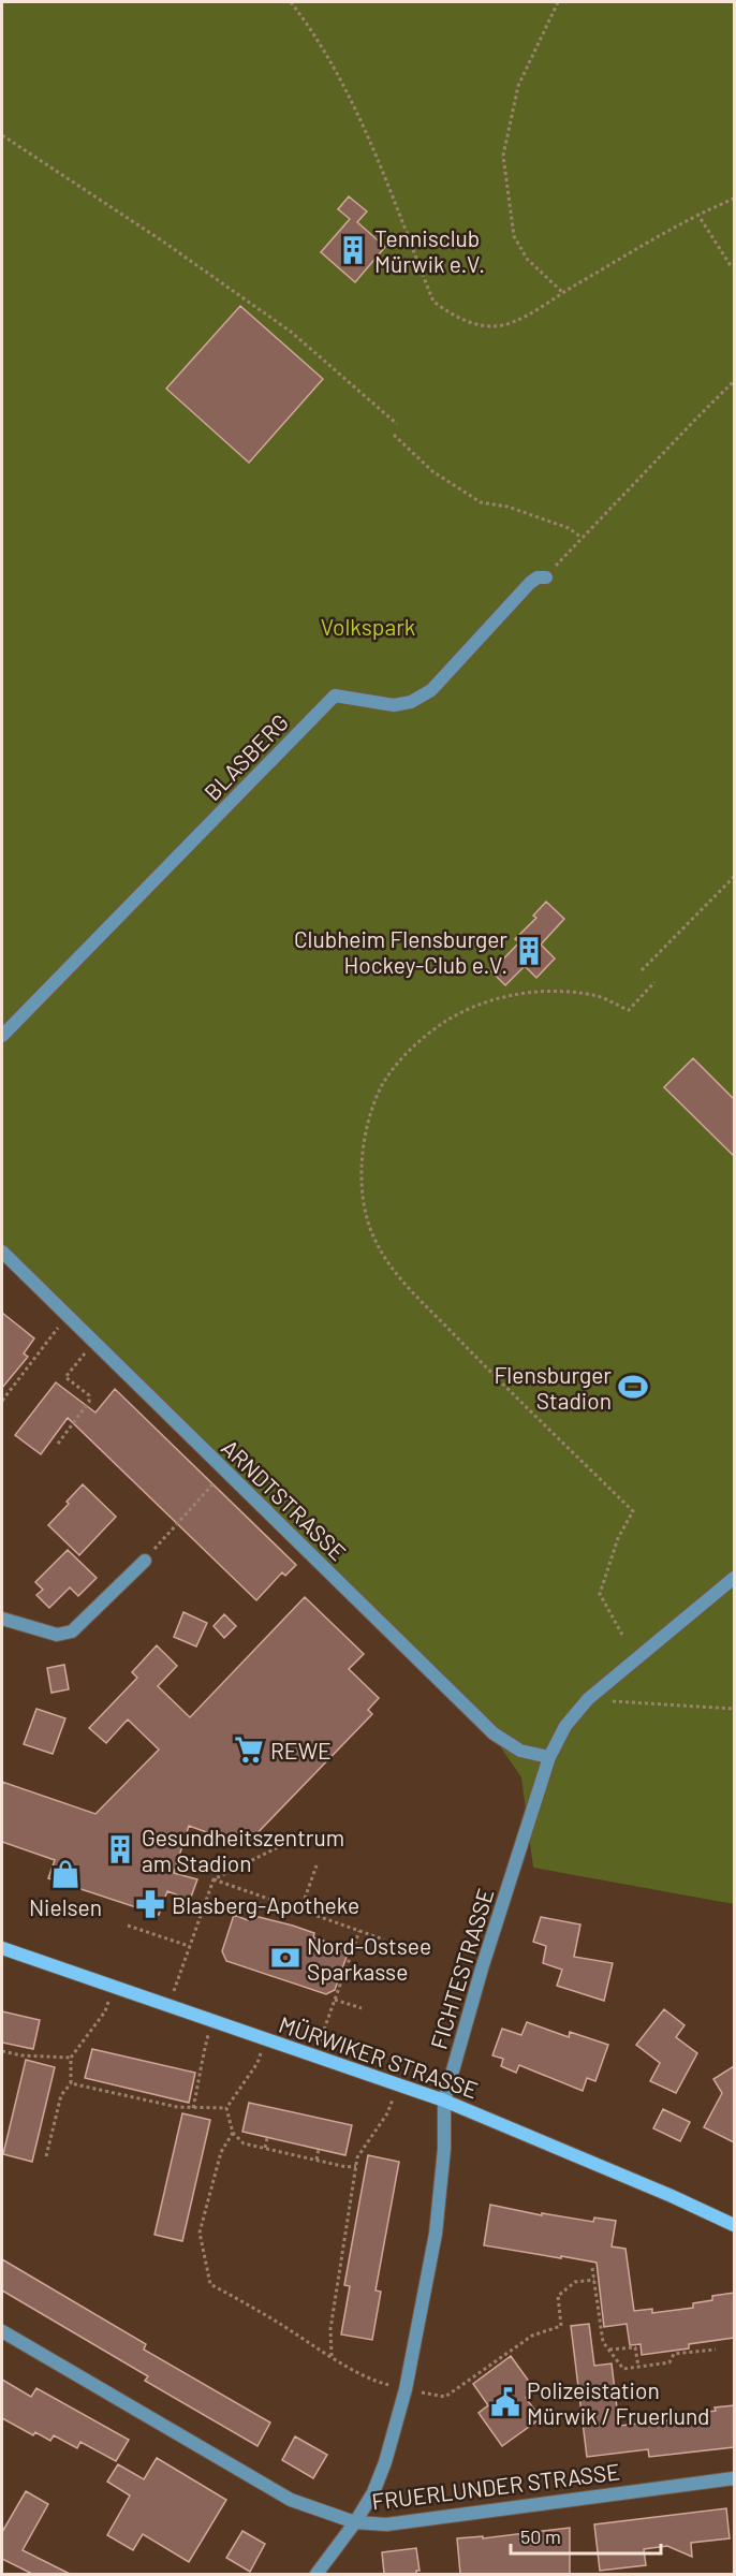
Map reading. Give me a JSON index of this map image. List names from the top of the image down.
{
  "streets": {
    "main road": ["MÜRWIKER STRASSE"],
    "street": [
      "BLASBERG",
      "ARNDTSTRASSE",
      "FICHTESTRASSE",
      "FRUERLUNDER STRASSE"
    ]
  },
  "crossings": [
    ["ARNDTSTRASSE", "FICHTESTRASSE"],
    ["FICHTESTRASSE", "MÜRWIKER STRASSE"],
    ["FICHTESTRASSE", "FRUERLUNDER STRASSE"]
  ],
  "parks": ["Volkspark"],
  "places": {
    "building": ["Tennisclub Mürwik e.V.", "Clubheim Flensburger Hockey-Club e.V.", "Gesundheitszentrum am Stadion"],
    "sports": ["Flensburger Stadion"],
    "supermarket": ["REWE"],
    "shop": ["Nielsen"],
    "pharmacy": ["Blasberg-Apotheke"],
    "bank": ["Nord-Ostsee Sparkasse"],
    "public building": ["Polizeistation Mürwik / Fruerlund"]
  },
  "scale_bar": "50 m"
}
